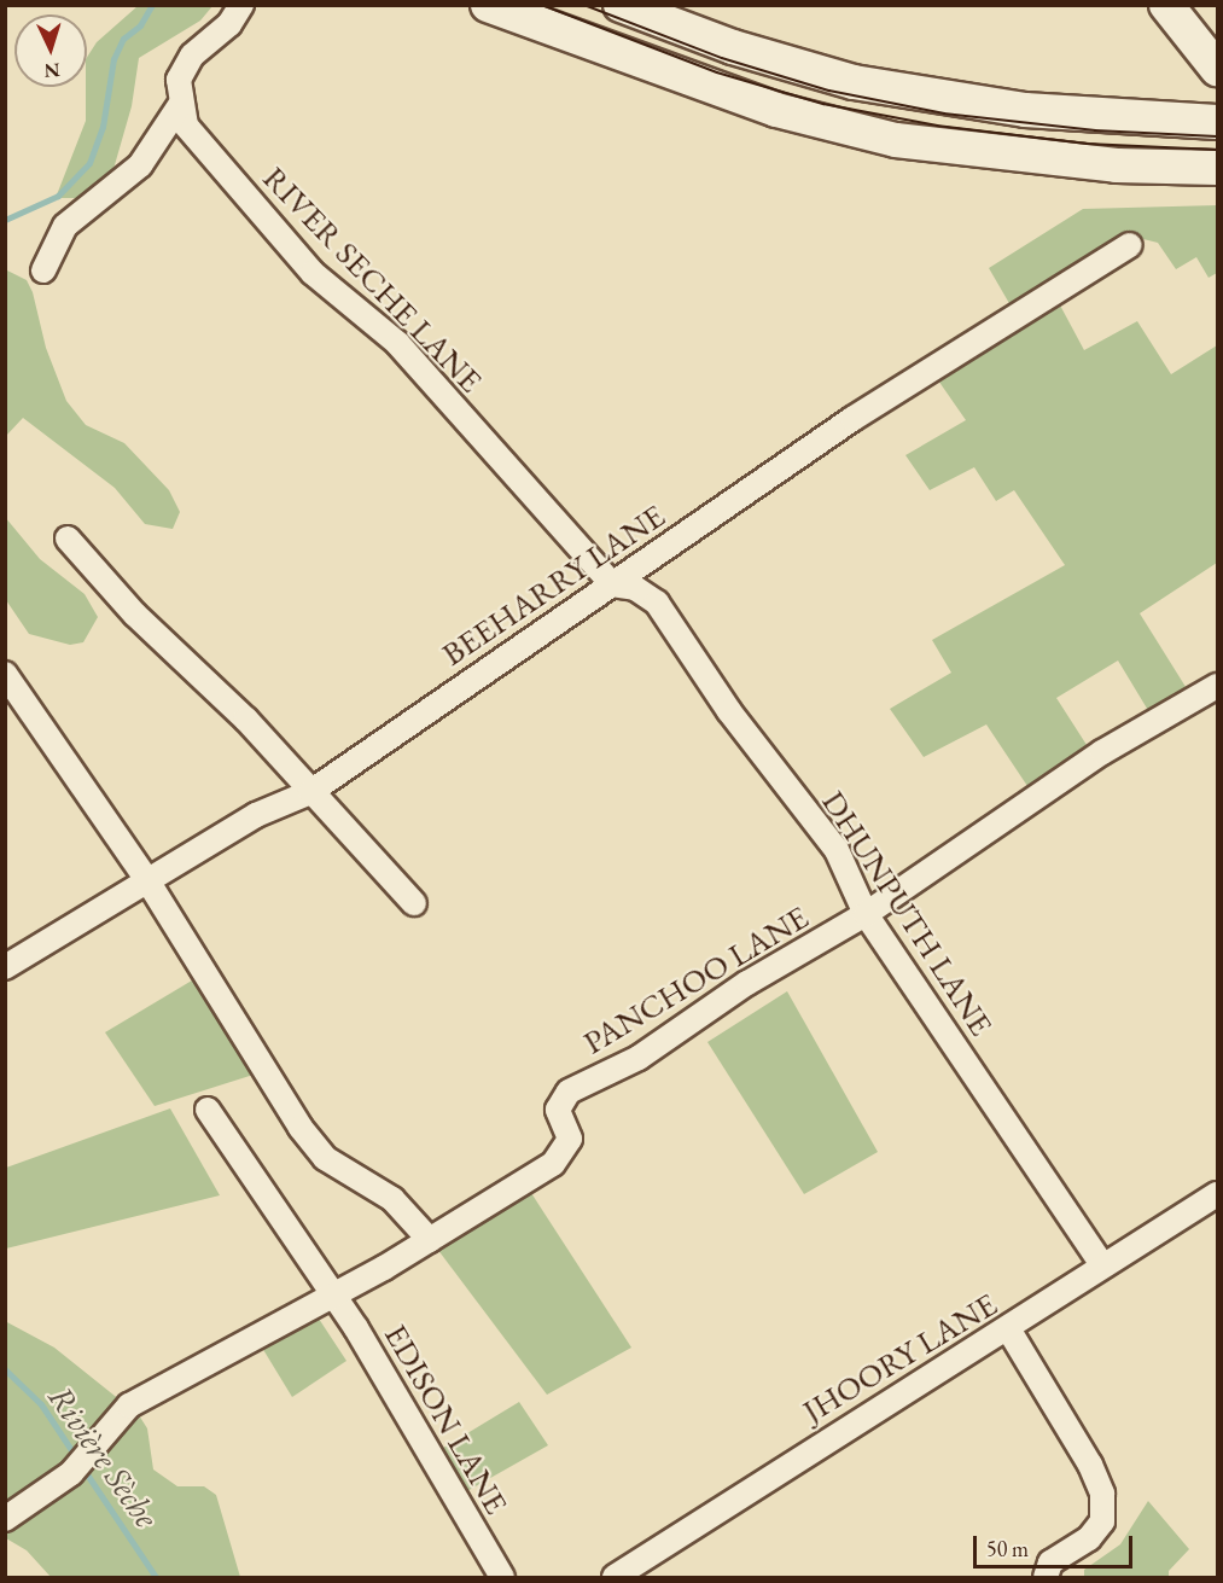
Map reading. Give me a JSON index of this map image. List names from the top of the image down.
{
  "streets": {
    "street": [
      "RIVER SECHE LANE",
      "BEEHARRY LANE",
      "DHUNPUTH LANE",
      "PANCHOO LANE",
      "JHOORY LANE",
      "EDISON LANE"
    ]
  },
  "crossings": [
    ["RIVER SECHE LANE", "BEEHARRY LANE"],
    ["RIVER SECHE LANE", "DHUNPUTH LANE"],
    ["BEEHARRY LANE", "DHUNPUTH LANE"],
    ["DHUNPUTH LANE", "PANCHOO LANE"],
    ["DHUNPUTH LANE", "JHOORY LANE"]
  ],
  "water": ["Rivière Sèche"],
  "scale_bar": "50 m",
  "north": "bottom"
}
